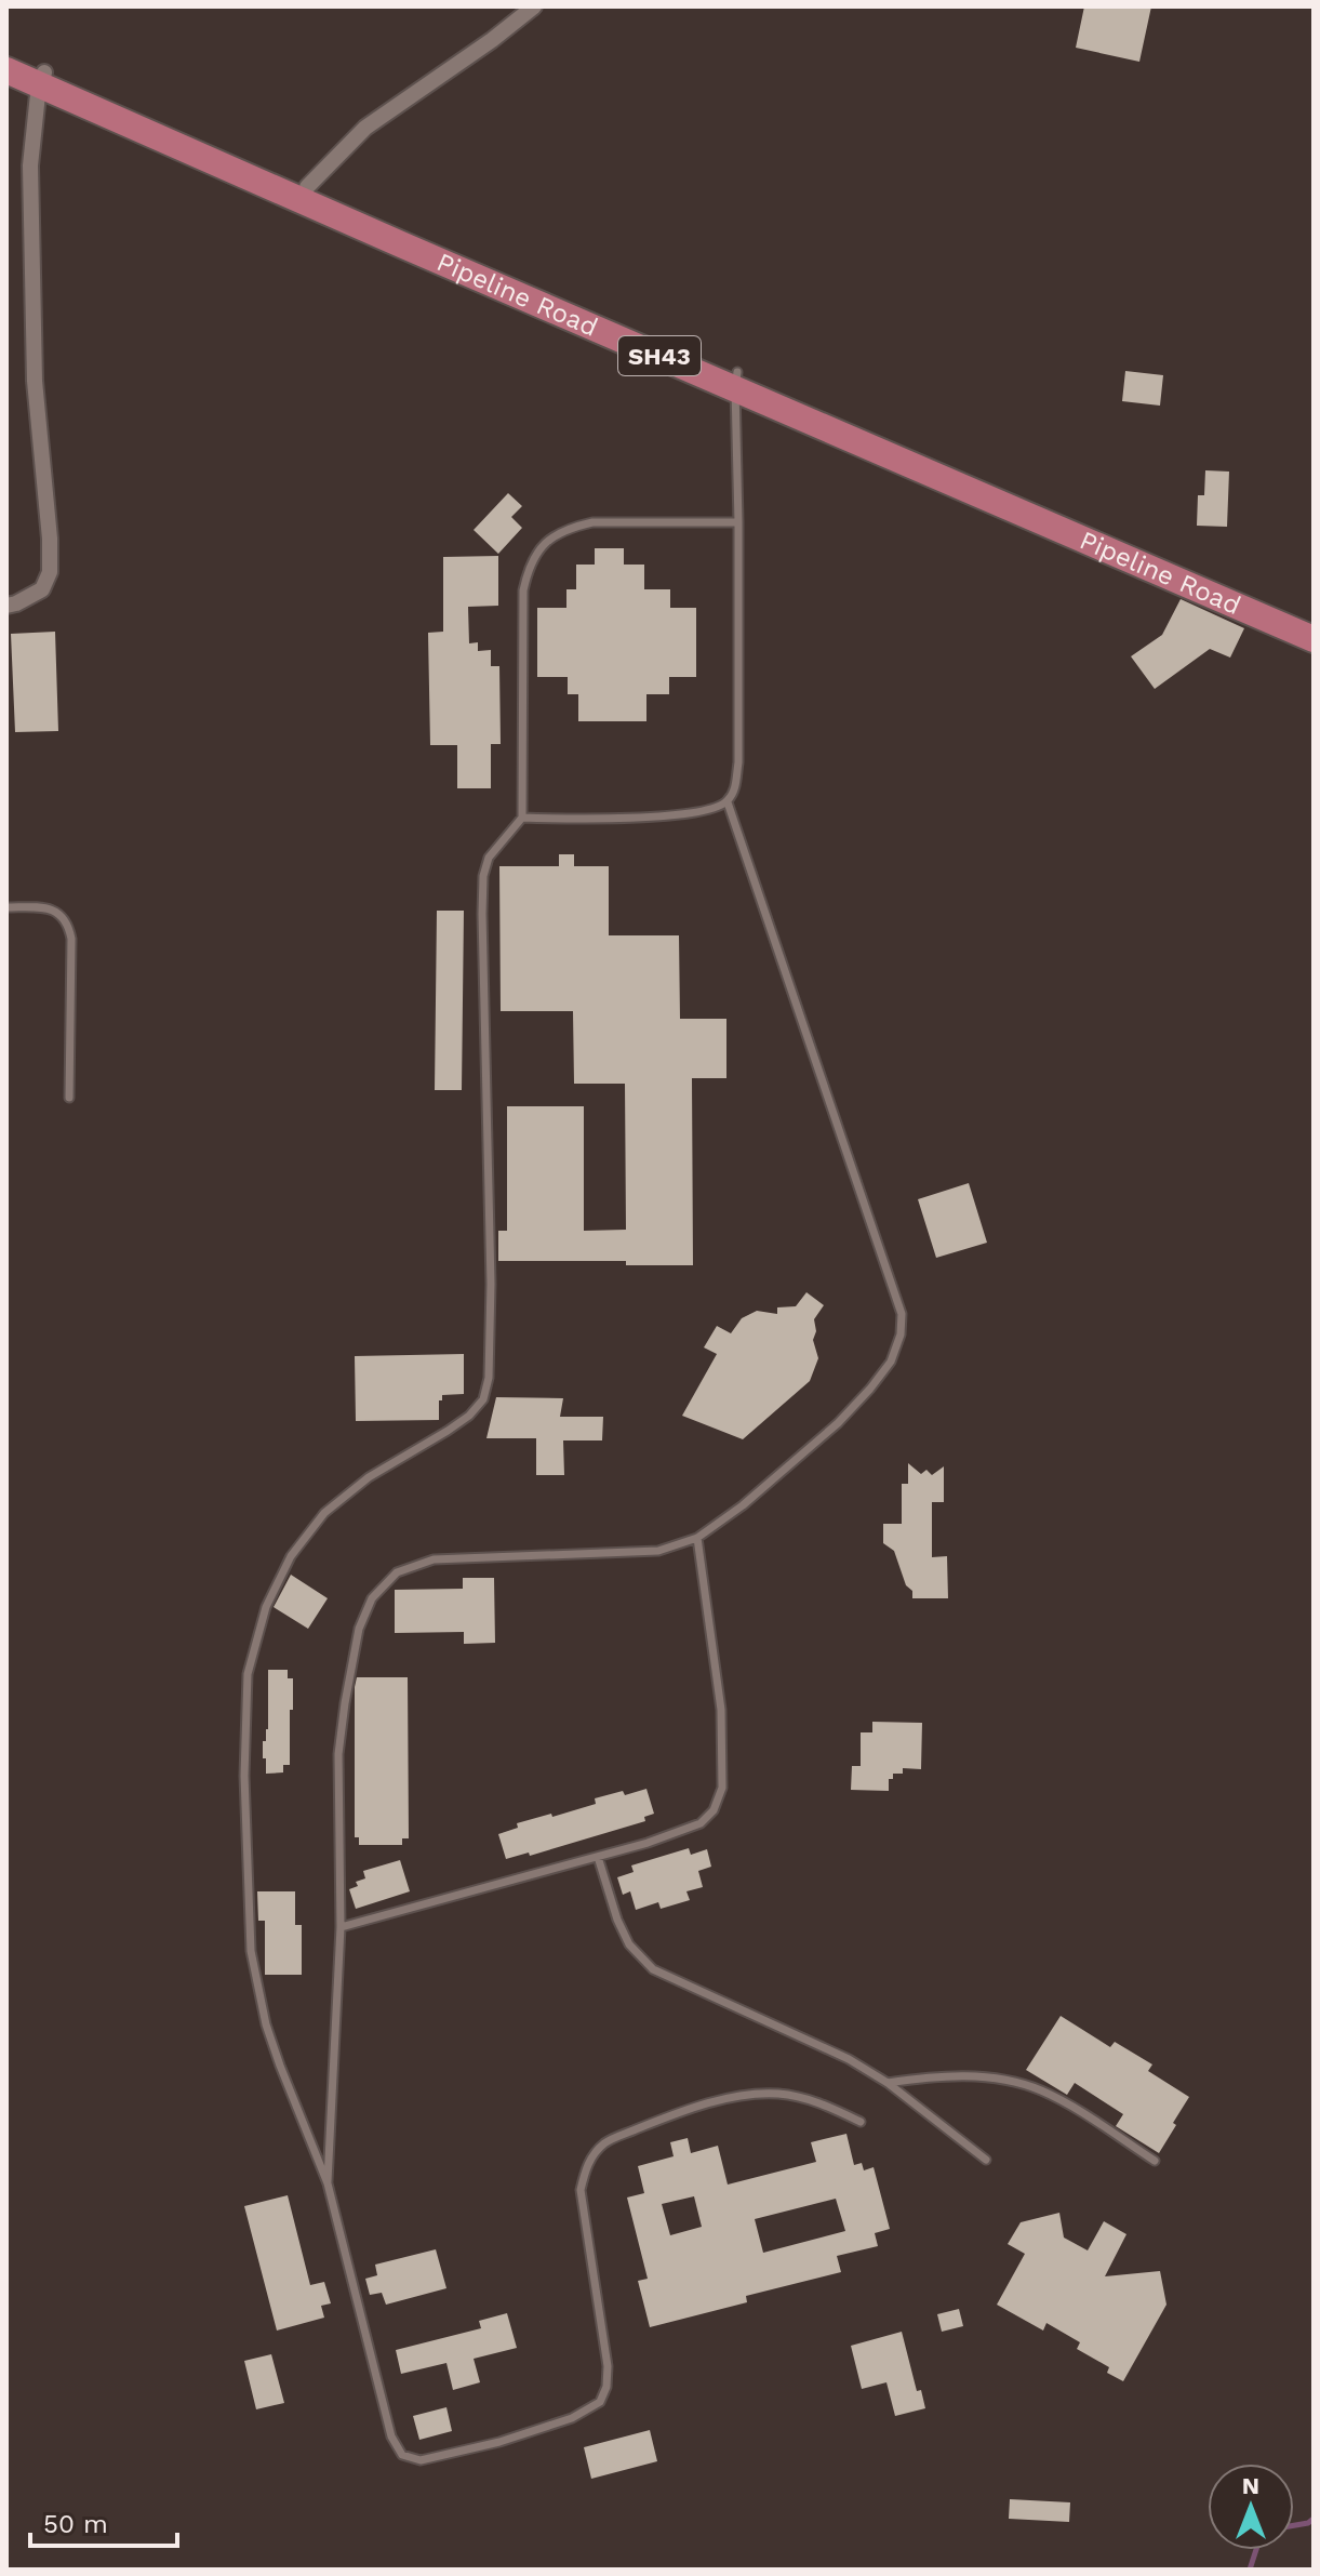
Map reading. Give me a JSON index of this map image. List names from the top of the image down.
{
  "streets": {
    "main road": ["Pipeline Road", "SH43"]
  },
  "scale_bar": "50 m",
  "north": "top"
}
